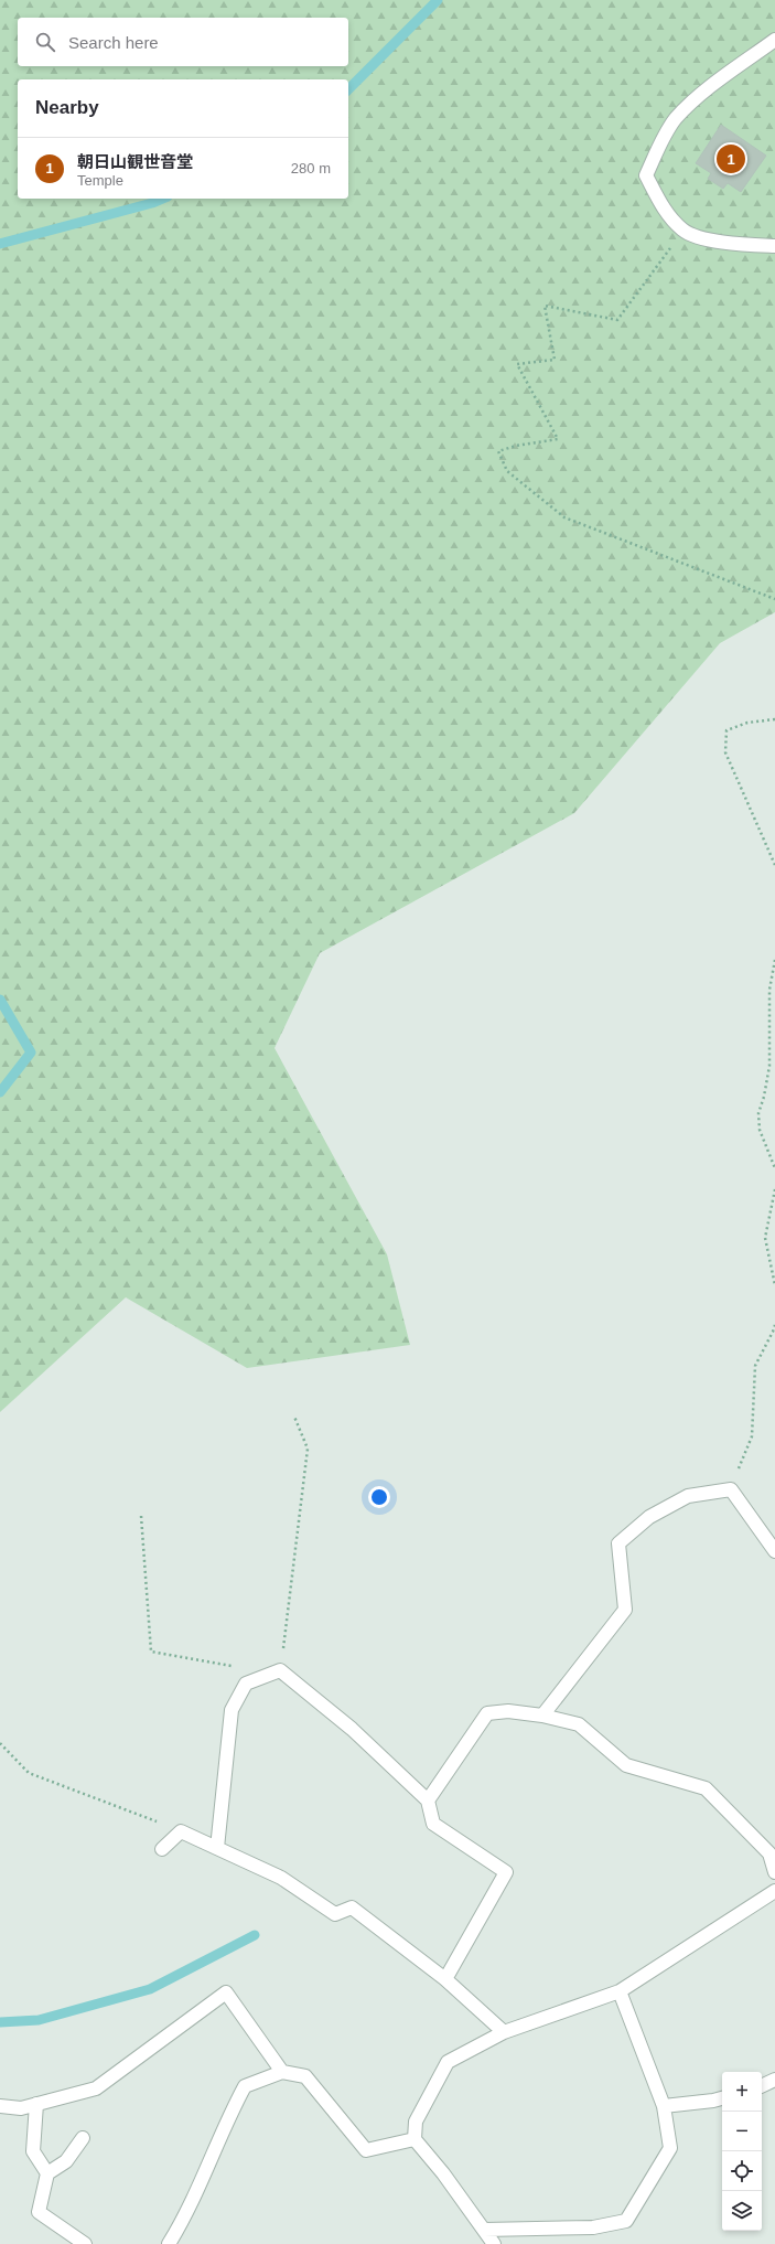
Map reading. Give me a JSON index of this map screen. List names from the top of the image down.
{
  "page": {
    "search": "Search here",
    "heading": "Nearby",
    "list": [
      {
        "mark": "1",
        "name": "朝日山観世音堂",
        "note": "Temple",
        "value": "280 m"
      }
    ],
    "pins": "1",
    "map_buttons": ["+", "−"]
  }
}
